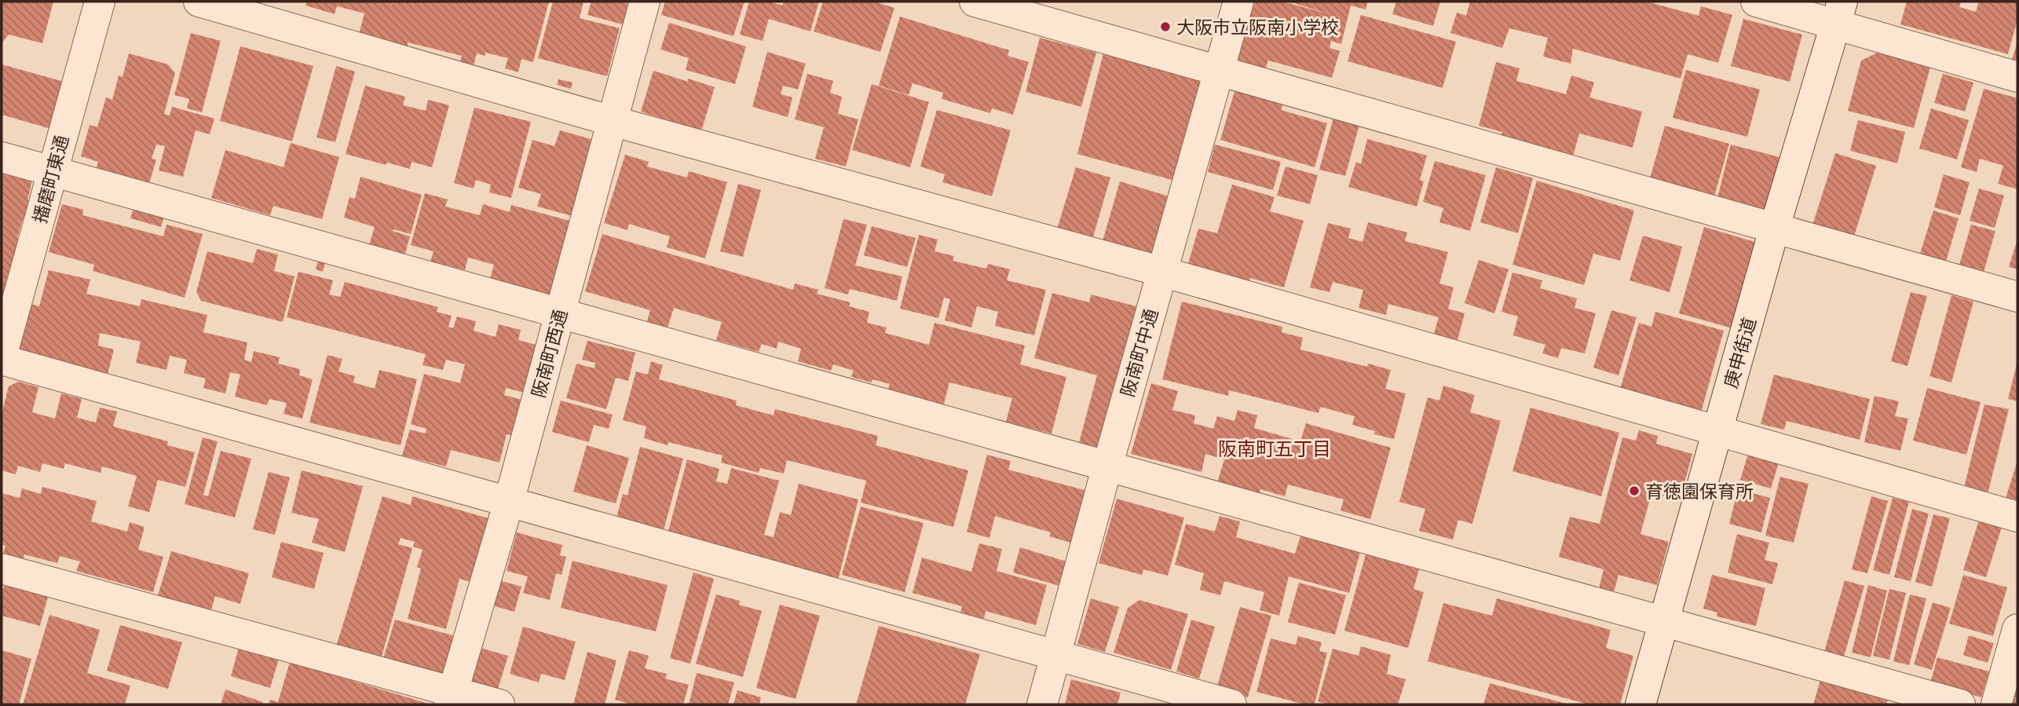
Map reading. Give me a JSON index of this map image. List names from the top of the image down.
{
  "streets": {
    "street": [
      "播磨町東通",
      "阪南町中通",
      "庚申街道",
      "阪南町西通"
    ]
  },
  "districts": ["阪南町五丁目"],
  "places": ["大阪市立阪南小学校", "育徳園保育所"]
}
